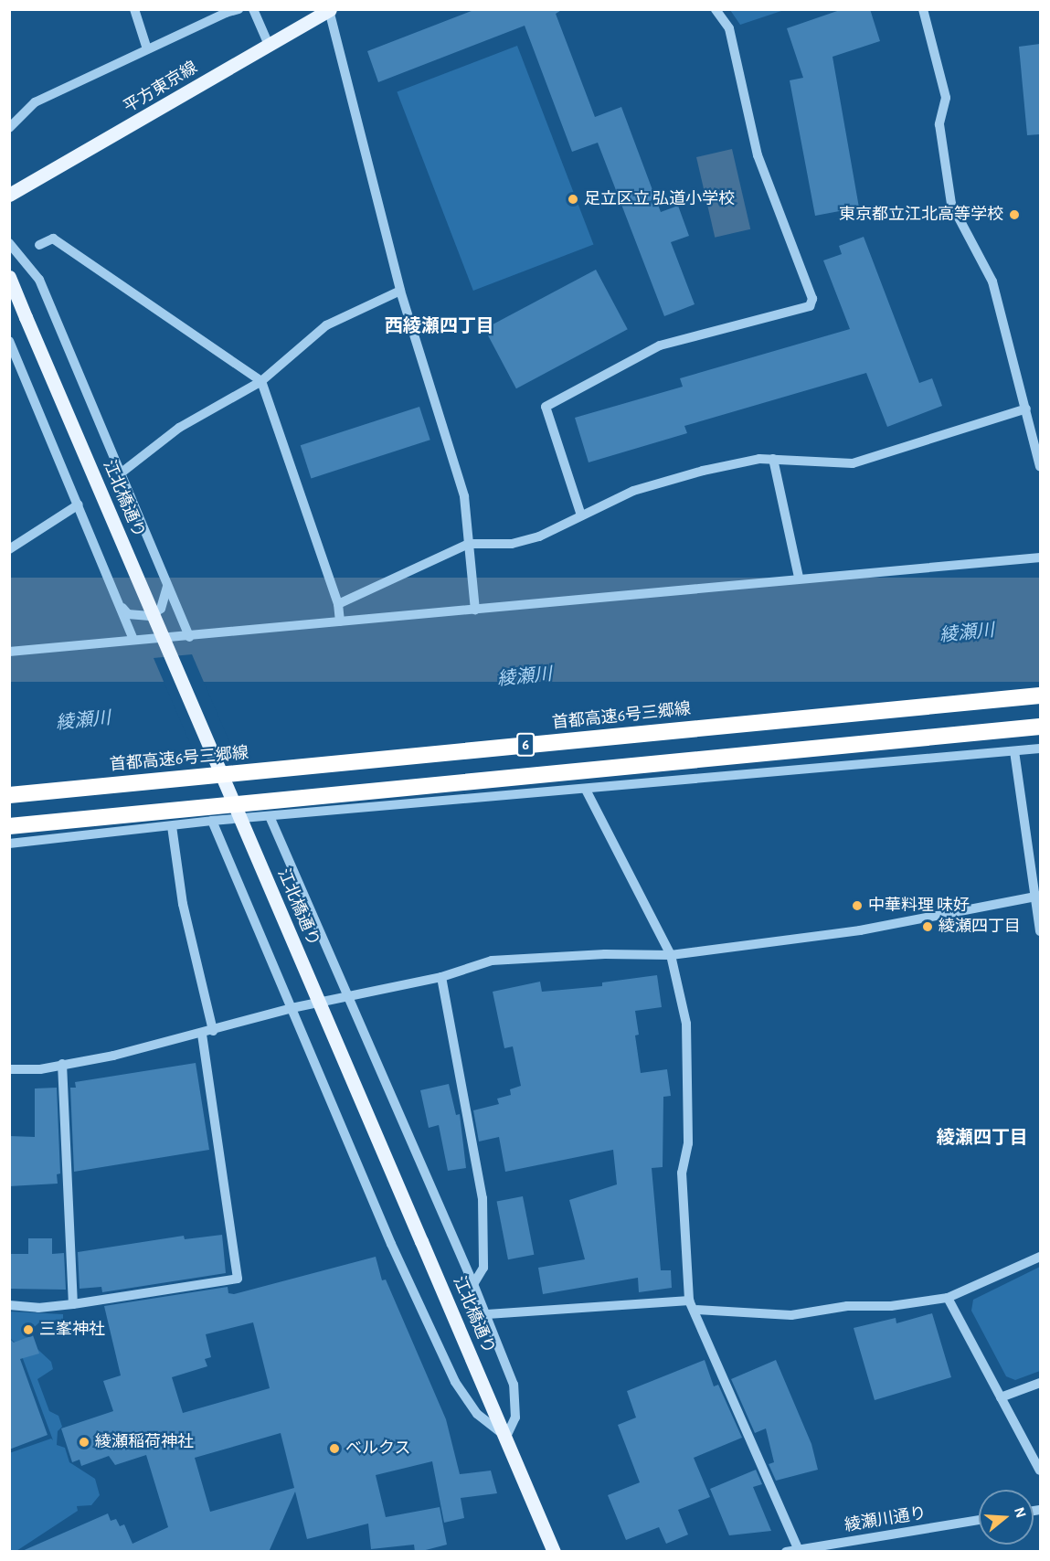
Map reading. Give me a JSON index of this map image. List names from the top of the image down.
{
  "streets": {
    "highway": ["首都高速6号三郷線", "6"],
    "main road": ["平方東京線", "江北橋通り"],
    "street": ["綾瀬川通り"]
  },
  "districts": ["西綾瀬四丁目", "綾瀬四丁目"],
  "water": ["綾瀬川"],
  "places": [
    "足立区立 弘道小学校",
    "東京都立江北高等学校",
    "中華料理 味好",
    "綾瀬四丁目",
    "三峯神社",
    "綾瀬稲荷神社",
    "ベルクス"
  ],
  "north": "right"
}
